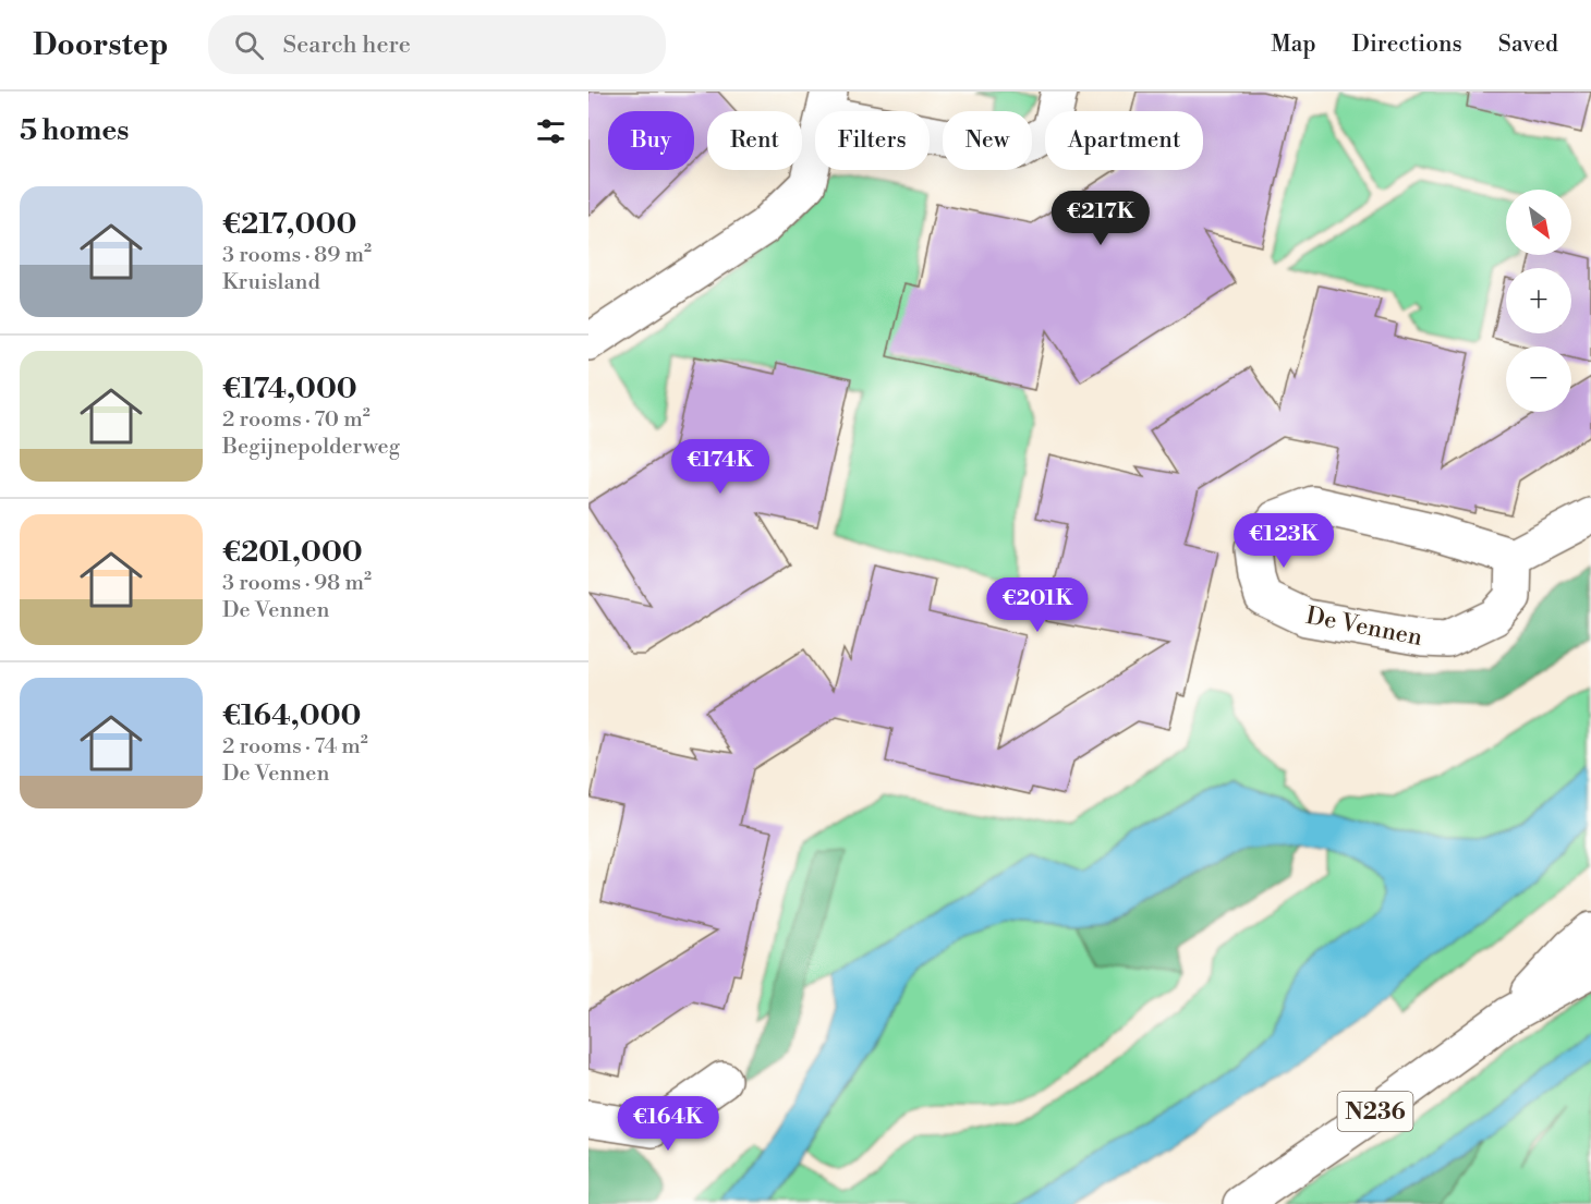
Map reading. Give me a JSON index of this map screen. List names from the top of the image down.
{
  "streets": {
    "street": ["De Vennen", "N236"]
  },
  "north": "bottom right",
  "page": {
    "header": "Doorstep",
    "search": "Search here",
    "nav": ["Map", "Directions", "Saved"],
    "heading": "5 homes",
    "chip": [
      "Buy",
      "Rent",
      "Filters",
      "New",
      "Apartment"
    ],
    "list": [
      {
        "name": "€217,000",
        "note": "3 rooms · 89 m² · Kruisland"
      },
      {
        "name": "€174,000",
        "note": "2 rooms · 70 m² · Begijnepolderweg"
      },
      {
        "name": "€201,000",
        "note": "3 rooms · 98 m² · De Vennen"
      },
      {
        "name": "€164,000",
        "note": "2 rooms · 74 m² · De Vennen"
      }
    ],
    "map_buttons": ["+", "−"],
    "price": [
      "€217K",
      "€174K",
      "€123K",
      "€201K",
      "€164K"
    ]
  }
}
